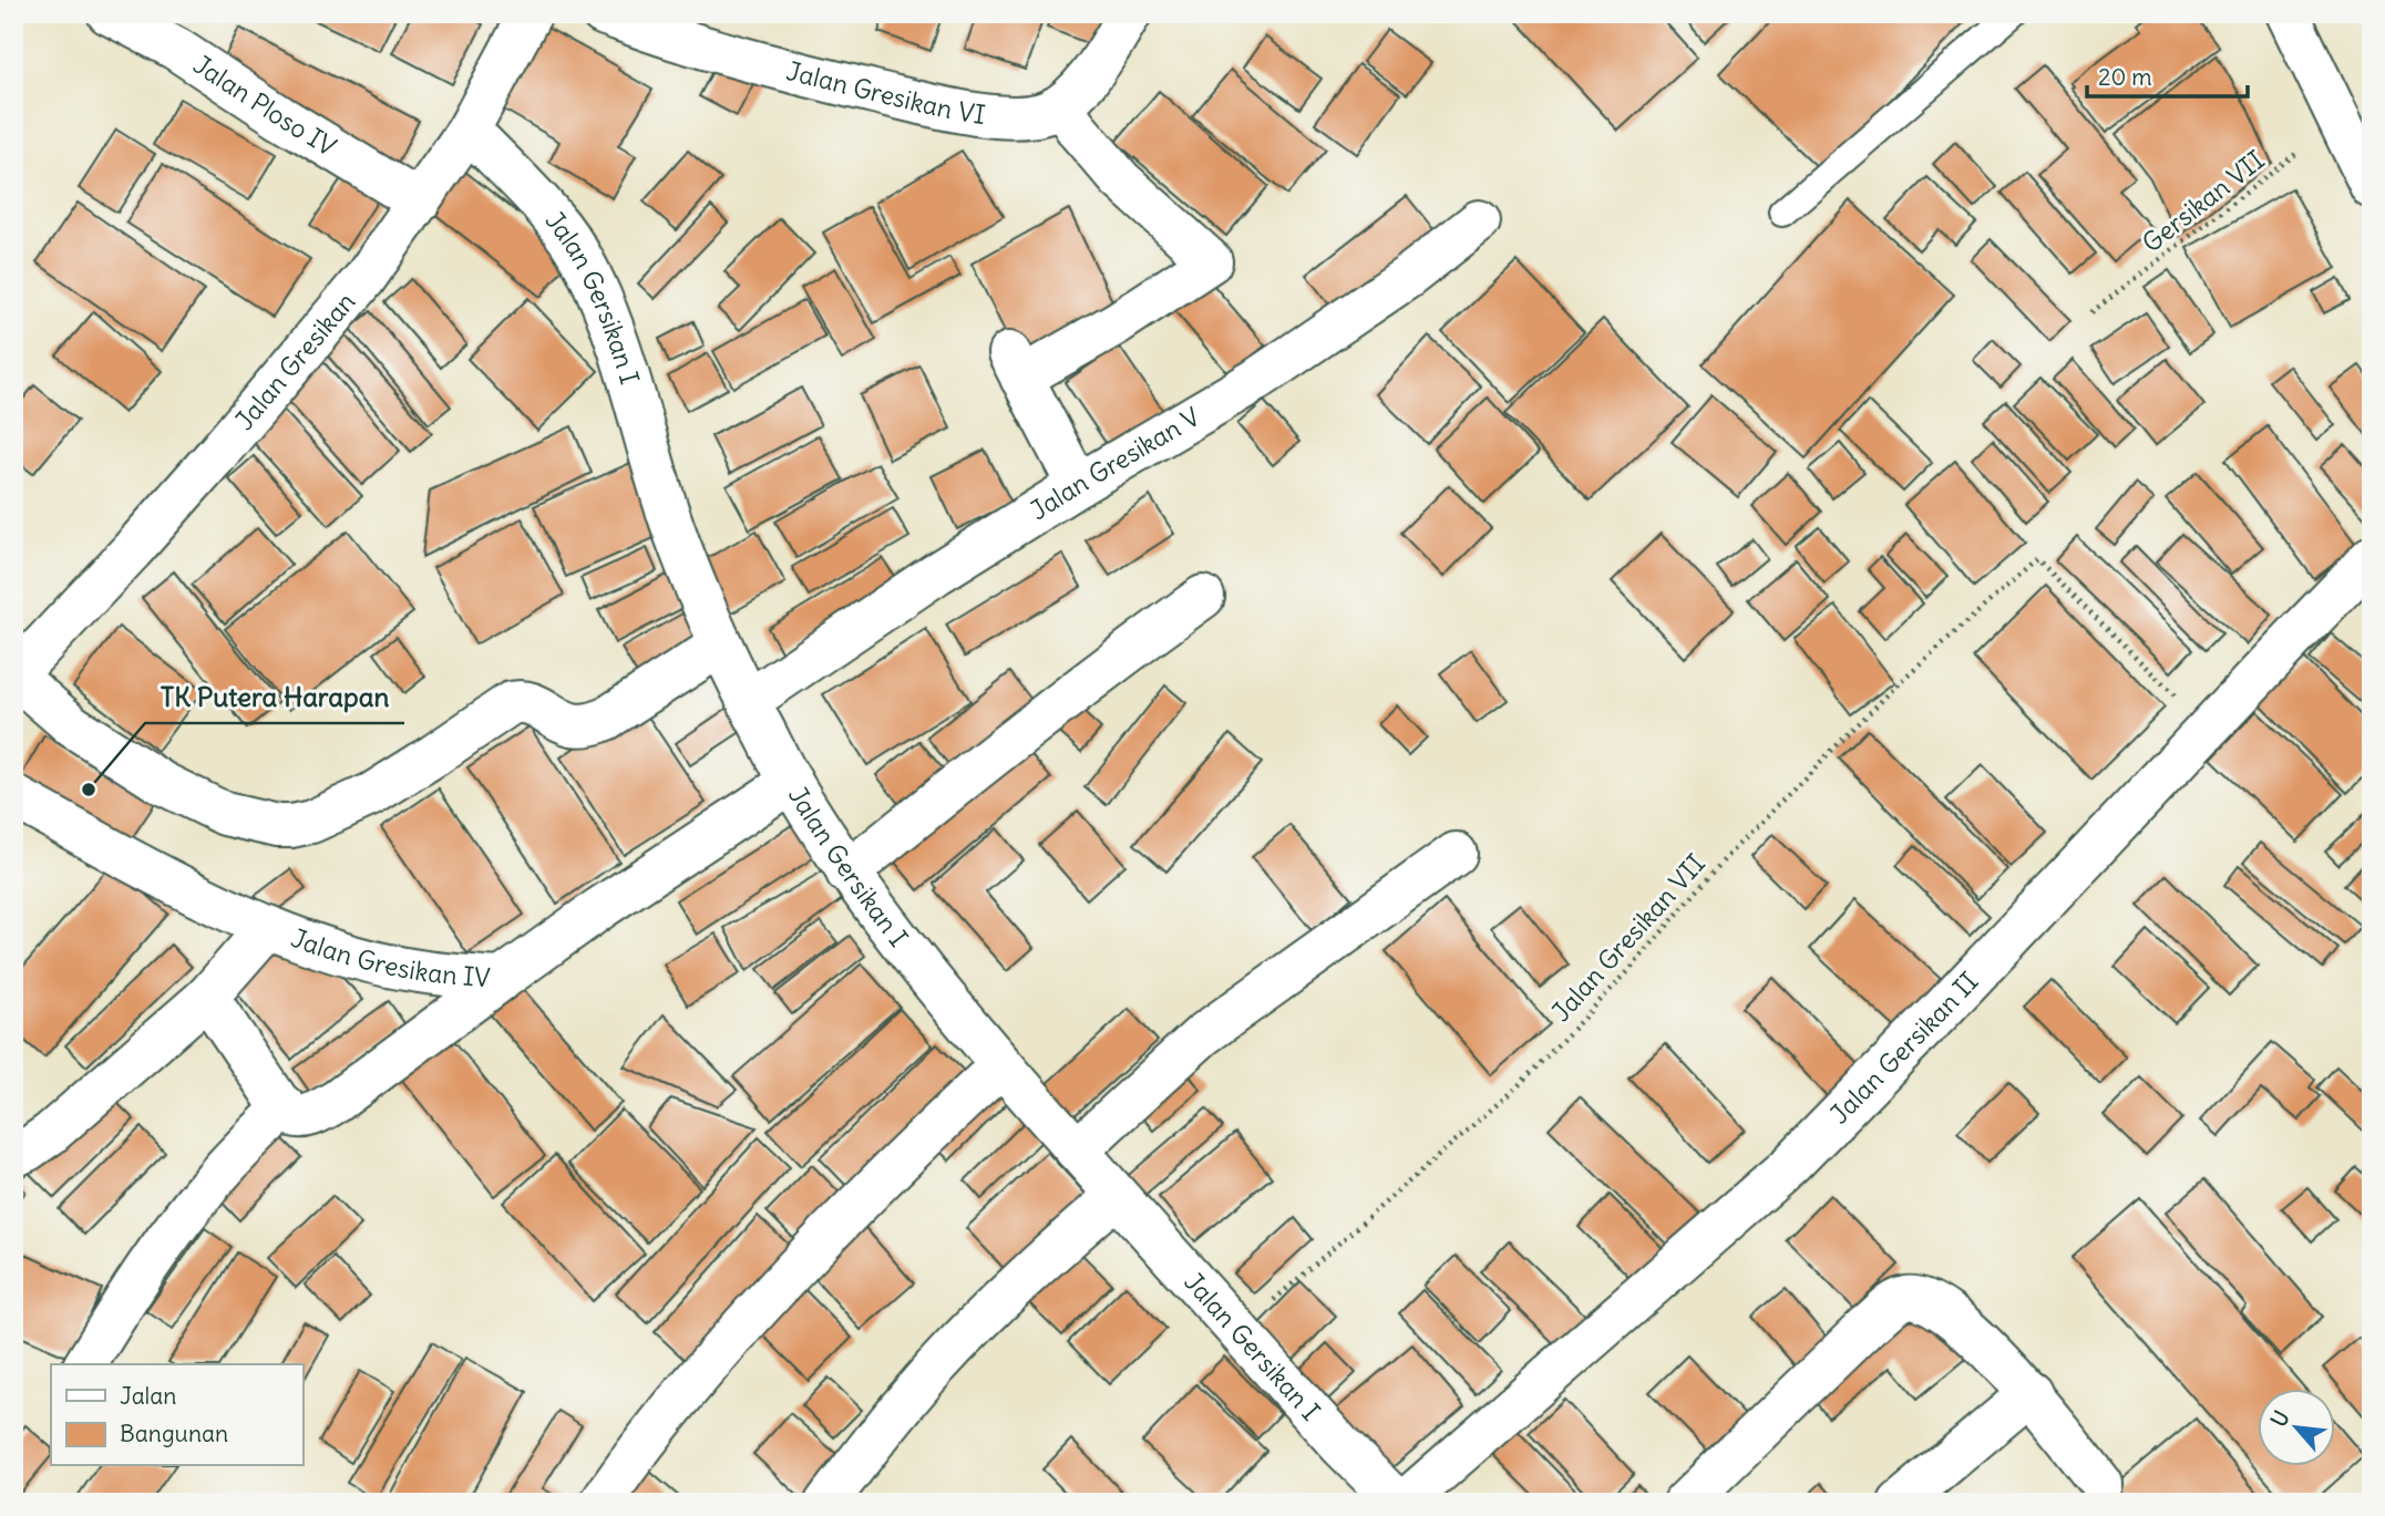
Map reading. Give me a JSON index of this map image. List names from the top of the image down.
{
  "streets": {
    "street": [
      "Jalan Gresikan VI",
      "Jalan Ploso IV",
      "Jalan Gersikan I",
      "Jalan Gresikan",
      "Jalan Gresikan V",
      "Jalan Gresikan IV",
      "Jalan Gersikan II"
    ],
    "path": ["Gersikan VII", "Jalan Gresikan VII"]
  },
  "crossings": [
    ["Jalan Ploso IV", "Jalan Gresikan"],
    ["Jalan Gersikan I", "Jalan Gresikan"],
    ["Jalan Gersikan I", "Jalan Gresikan V"],
    ["Jalan Gersikan I", "Jalan Gresikan VII"],
    ["Jalan Gersikan I", "Jalan Gresikan IV"],
    ["Jalan Gresikan VII", "Jalan Gersikan II"]
  ],
  "places": ["TK Putera Harapan"],
  "legend": ["Jalan", "Bangunan"],
  "scale_bar": "20 m",
  "north": "top left"
}
